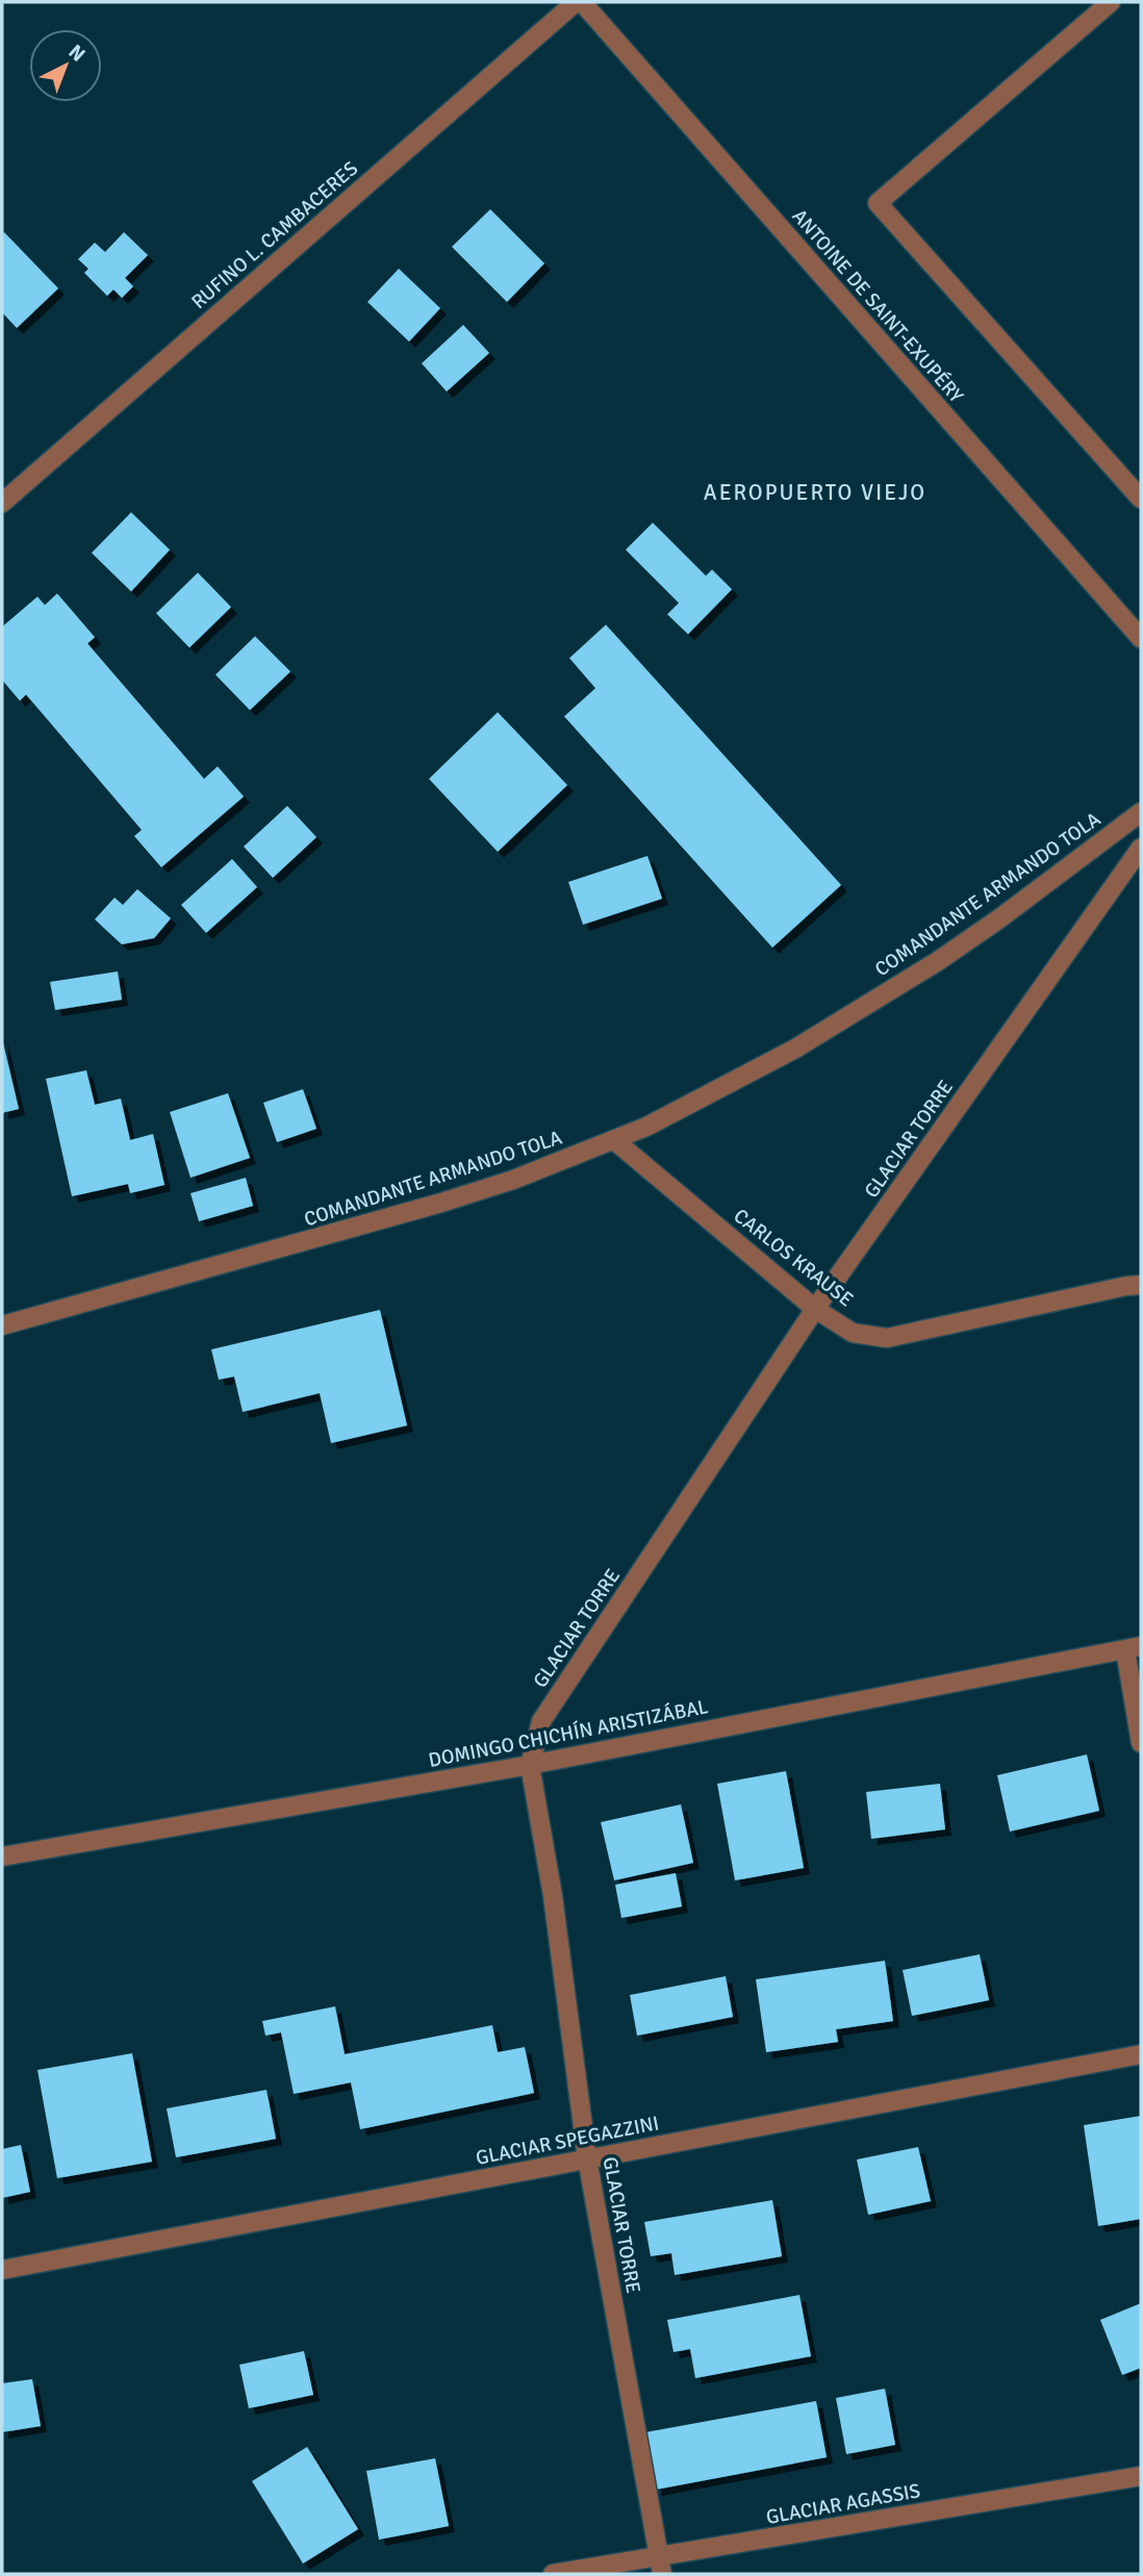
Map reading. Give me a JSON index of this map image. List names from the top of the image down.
{
  "streets": {
    "street": [
      "RUFINO L. CAMBACERES",
      "ANTOINE DE SAINT-EXUPÉRY",
      "COMANDANTE ARMANDO TOLA",
      "GLACIAR TORRE",
      "CARLOS KRAUSE",
      "DOMINGO CHICHÍN ARISTIZÁBAL",
      "GLACIAR SPEGAZZINI",
      "GLACIAR AGASSIS"
    ]
  },
  "crossings": [
    ["COMANDANTE ARMANDO TOLA", "CARLOS KRAUSE"],
    ["GLACIAR TORRE", "CARLOS KRAUSE"],
    ["GLACIAR TORRE", "DOMINGO CHICHÍN ARISTIZÁBAL"],
    ["GLACIAR TORRE", "GLACIAR SPEGAZZINI"],
    ["GLACIAR TORRE", "GLACIAR AGASSIS"]
  ],
  "districts": ["AEROPUERTO VIEJO"],
  "north": "top right"
}
